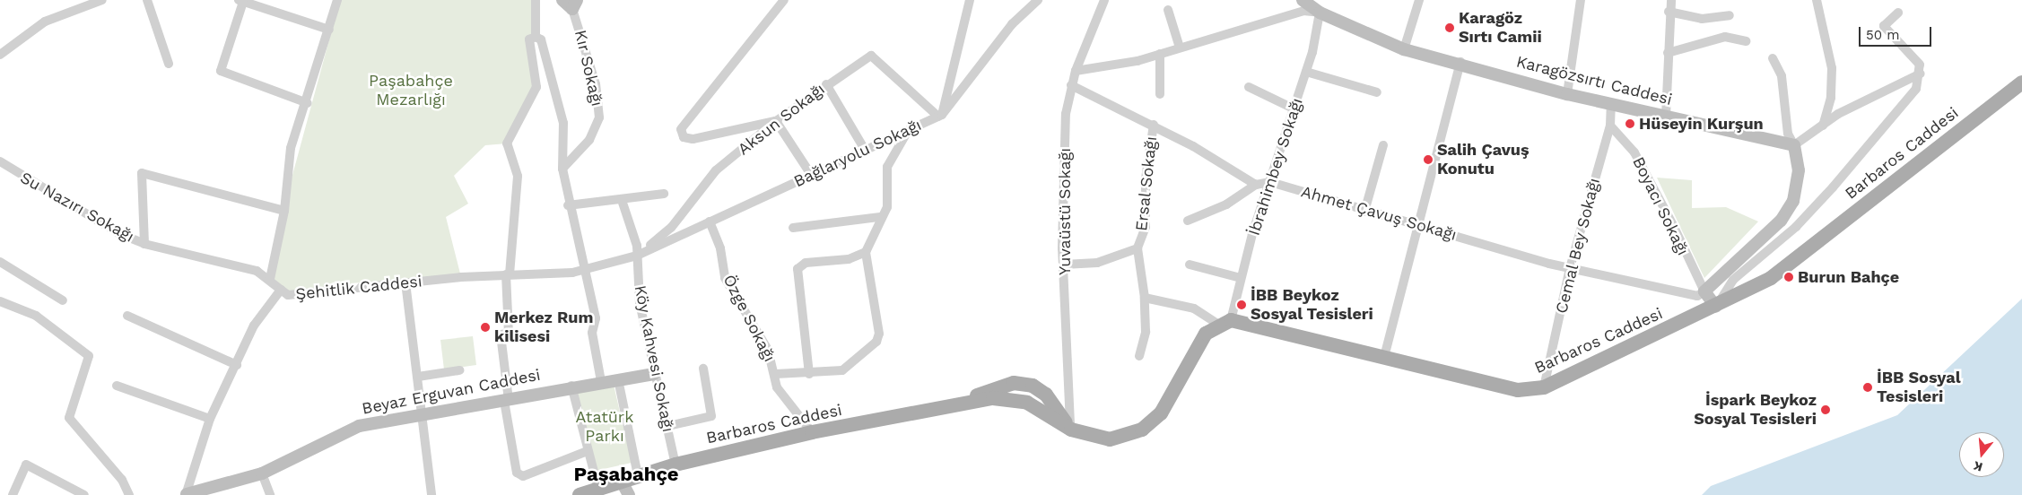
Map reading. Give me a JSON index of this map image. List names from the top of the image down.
{
  "streets": {
    "main road": ["Barbaros Caddesi"],
    "street": [
      "Kır Sokağı",
      "Karagözsırtı Caddesi",
      "Aksun Sokağı",
      "Bağlaryolu Sokağı",
      "İbrahimbey Sokağı",
      "Ersal Sokağı",
      "Boyacı Sokağı",
      "Su Nazırı Sokağı",
      "Yuvaüstü Sokağı",
      "Ahmet Çavuş Sokağı",
      "Cemal Bey Sokağı",
      "Şehitlik Caddesi",
      "Özge Sokağı",
      "Köy Kahvesi Sokağı",
      "Beyaz Erguvan Caddesi"
    ]
  },
  "crossings": [
    ["Karagözsırtı Caddesi", "İbrahimbey Sokağı"],
    ["Karagözsırtı Caddesi", "Cemal Bey Sokağı"],
    ["Aksun Sokağı", "Bağlaryolu Sokağı"],
    ["Aksun Sokağı", "Şehitlik Caddesi"],
    ["Aksun Sokağı", "Köy Kahvesi Sokağı"],
    ["Bağlaryolu Sokağı", "Şehitlik Caddesi"],
    ["Bağlaryolu Sokağı", "Özge Sokağı"],
    ["Bağlaryolu Sokağı", "Köy Kahvesi Sokağı"],
    ["Barbaros Caddesi", "İbrahimbey Sokağı"],
    ["Barbaros Caddesi", "Yuvaüstü Sokağı"],
    ["Barbaros Caddesi", "Cemal Bey Sokağı"],
    ["Barbaros Caddesi", "Özge Sokağı"],
    ["Barbaros Caddesi", "Köy Kahvesi Sokağı"],
    ["İbrahimbey Sokağı", "Ahmet Çavuş Sokağı"],
    ["Boyacı Sokağı", "Ahmet Çavuş Sokağı"],
    ["Boyacı Sokağı", "Cemal Bey Sokağı"],
    ["Su Nazırı Sokağı", "Şehitlik Caddesi"],
    ["Ahmet Çavuş Sokağı", "Cemal Bey Sokağı"],
    ["Şehitlik Caddesi", "Köy Kahvesi Sokağı"],
    ["Şehitlik Caddesi", "Beyaz Erguvan Caddesi"],
    ["Köy Kahvesi Sokağı", "Beyaz Erguvan Caddesi"]
  ],
  "districts": ["Paşabahçe"],
  "parks": ["Paşabahçe Mezarlığı", "Atatürk Parkı"],
  "places": [
    "Karagöz Sırtı Camii",
    "Hüseyin Kurşun",
    "Salih Çavuş Konutu",
    "Burun Bahçe",
    "İBB Beykoz Sosyal Tesisleri",
    "Merkez Rum kilisesi",
    "İBB Sosyal Tesisleri",
    "İspark Beykoz Sosyal Tesisleri"
  ],
  "scale_bar": "50 m",
  "north": "bottom"
}
